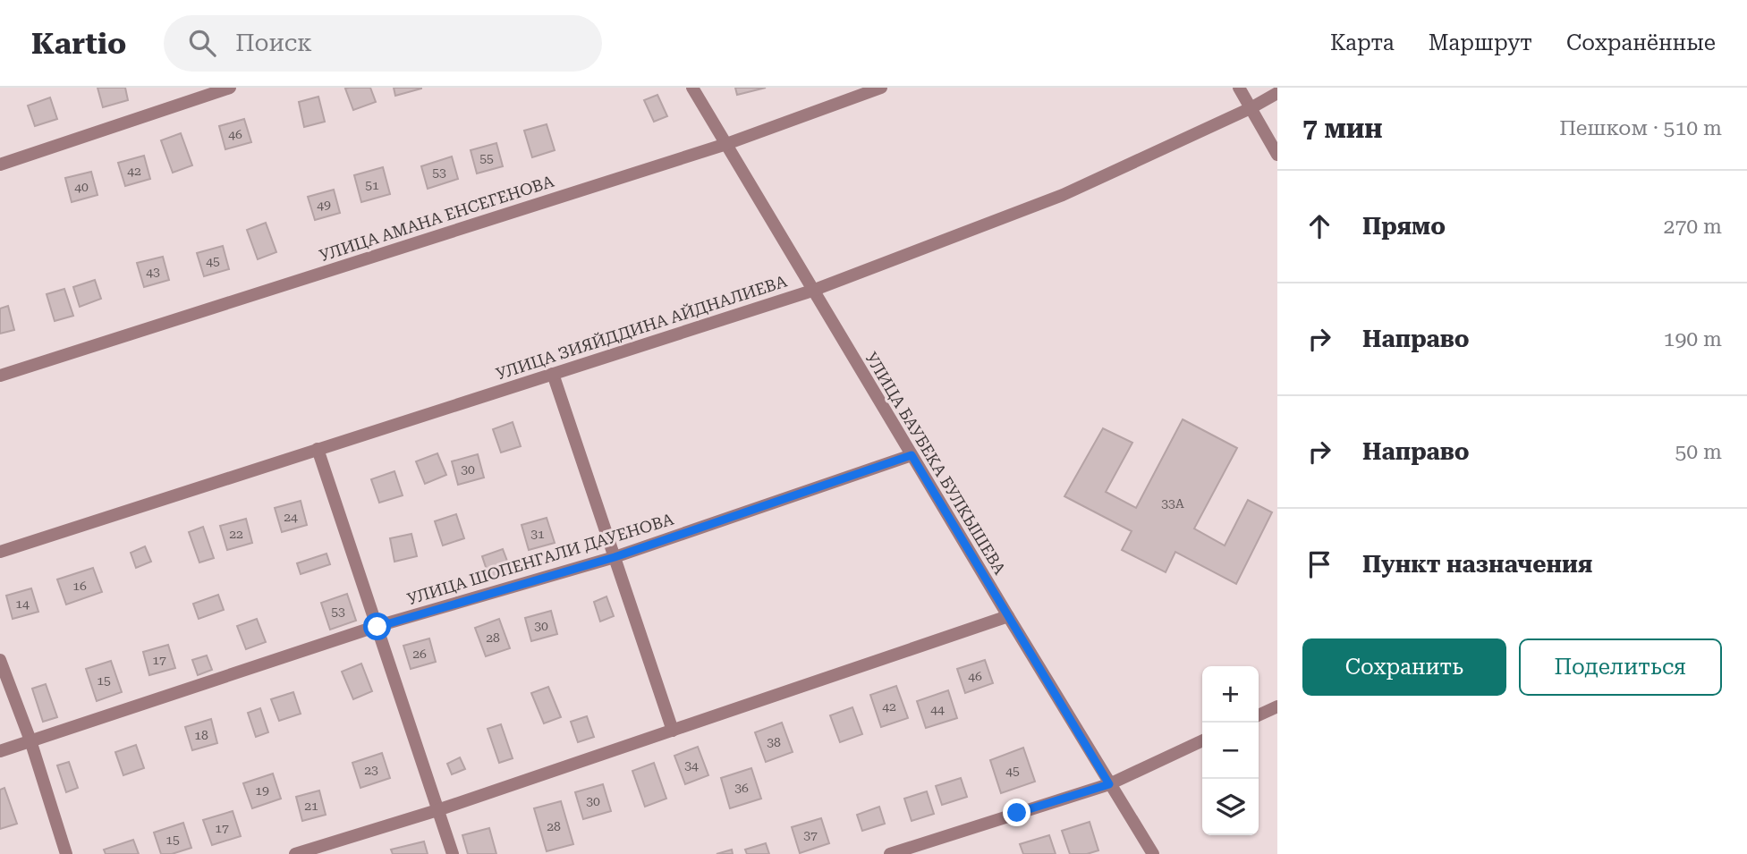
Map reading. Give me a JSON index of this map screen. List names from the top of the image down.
{
  "streets": {
    "street": [
      "УЛИЦА АМАНА ЕНСЕГЕНОВА",
      "УЛИЦА ЗИЯЙДДИНА АЙДНАЛИЕВА",
      "УЛИЦА БАУБЕКА БУЛКЫШЕВА",
      "УЛИЦА ШОПЕНГАЛИ ДАУЕНОВА"
    ]
  },
  "crossings": [
    ["УЛИЦА АМАНА ЕНСЕГЕНОВА", "УЛИЦА БАУБЕКА БУЛКЫШЕВА"],
    ["УЛИЦА ЗИЯЙДДИНА АЙДНАЛИЕВА", "УЛИЦА БАУБЕКА БУЛКЫШЕВА"],
    ["УЛИЦА БАУБЕКА БУЛКЫШЕВА", "УЛИЦА ШОПЕНГАЛИ ДАУЕНОВА"]
  ],
  "house_numbers": [
    "46",
    "55",
    "42",
    "53",
    "51",
    "40",
    "49",
    "45",
    "43",
    "30",
    "33А",
    "24",
    "22",
    "31",
    "16",
    "14",
    "53",
    "30",
    "28",
    "26",
    "17",
    "46",
    "15",
    "42",
    "44",
    "18",
    "38",
    "34",
    "23",
    "45",
    "36",
    "19",
    "30",
    "21",
    "28",
    "17",
    "37",
    "15"
  ],
  "page": {
    "header": "Kartio",
    "search": "Поиск",
    "nav": ["Карта", "Маршрут", "Сохранённые"],
    "heading": ["7 мин", "Пешком · 510 m"],
    "list": [
      ["Прямо", "270 m"],
      ["Направо", "190 m"],
      ["Направо", "50 m"],
      "Пункт назначения"
    ],
    "buttons": ["Сохранить", "Поделиться"],
    "map_buttons": ["+", "−"]
  }
}
